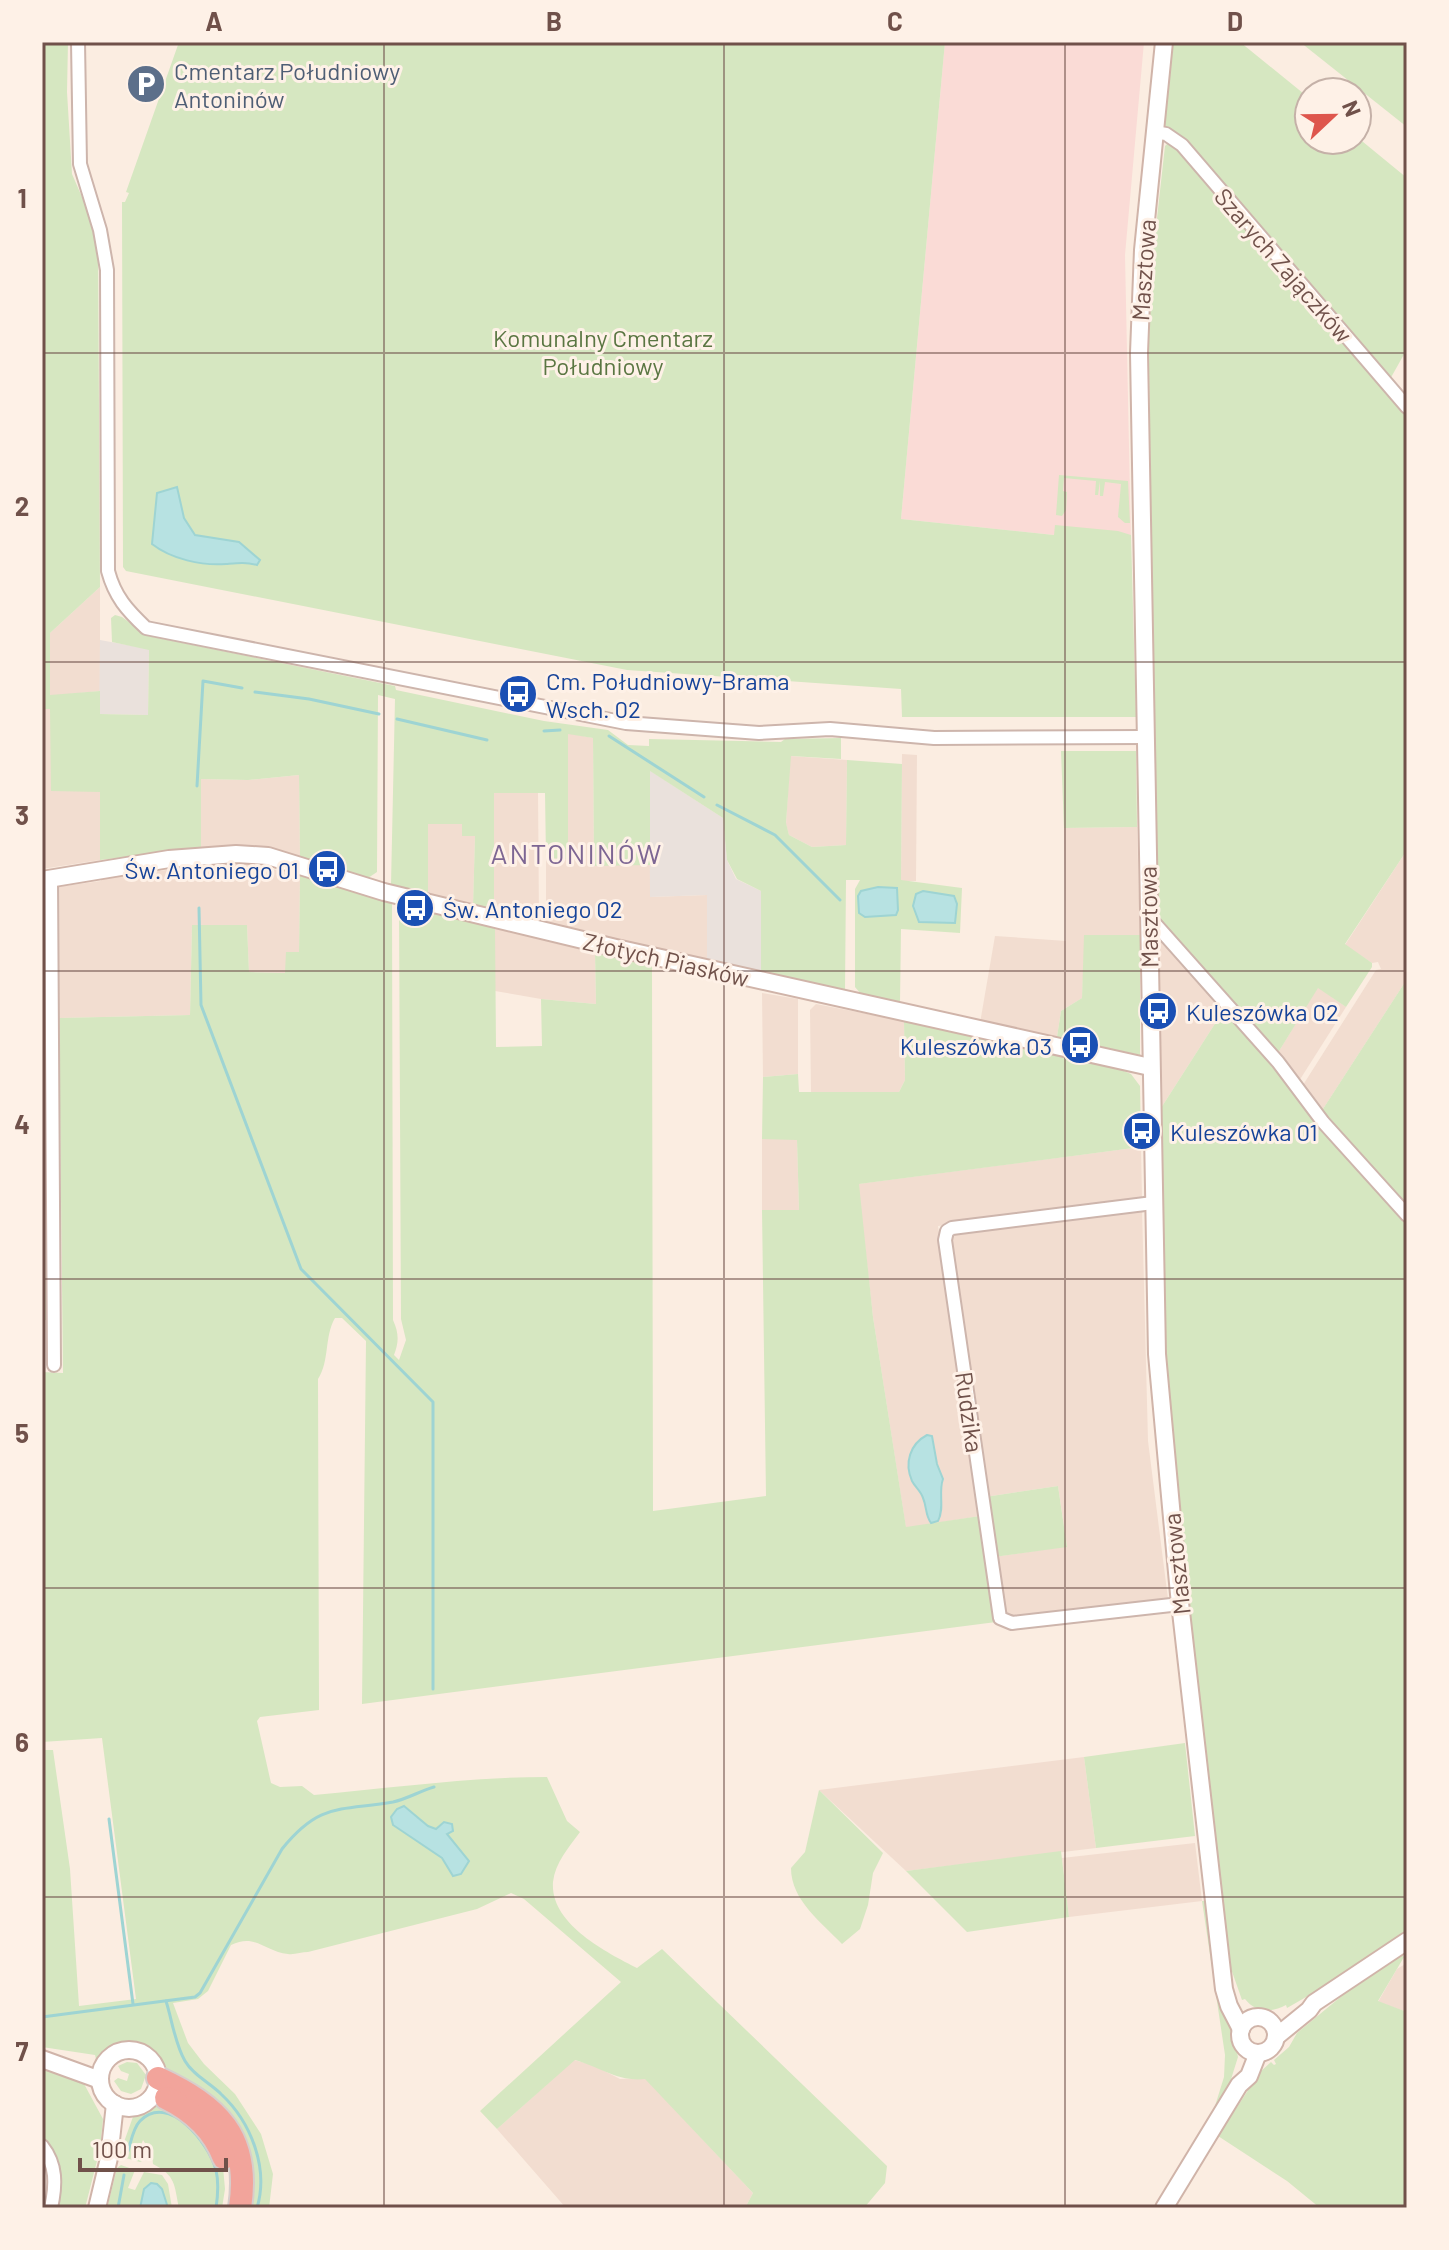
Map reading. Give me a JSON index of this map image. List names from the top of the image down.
{
  "streets": {
    "street": [
      "Szarych Zajączków",
      "Masztowa",
      "Złotych Piasków",
      "Rudzika"
    ]
  },
  "crossings": [
    ["Szarych Zajączków", "Masztowa"],
    ["Masztowa", "Złotych Piasków"],
    ["Masztowa", "Rudzika"]
  ],
  "districts": ["ANTONINÓW"],
  "parks": ["Komunalny Cmentarz Południowy"],
  "places": {
    "parking": ["Cmentarz Południowy Antoninów"],
    "bus stop": [
      "Cm. Południowy-Brama Wsch. 02",
      "Św. Antoniego 01",
      "Św. Antoniego 02",
      "Kuleszówka 02",
      "Kuleszówka 03",
      "Kuleszówka 01"
    ]
  },
  "scale_bar": "100 m",
  "north": "right",
  "grid": {
    "columns": [
      "A",
      "B",
      "C",
      "D"
    ],
    "rows": [
      "1",
      "2",
      "3",
      "4",
      "5",
      "6",
      "7"
    ]
  }
}
